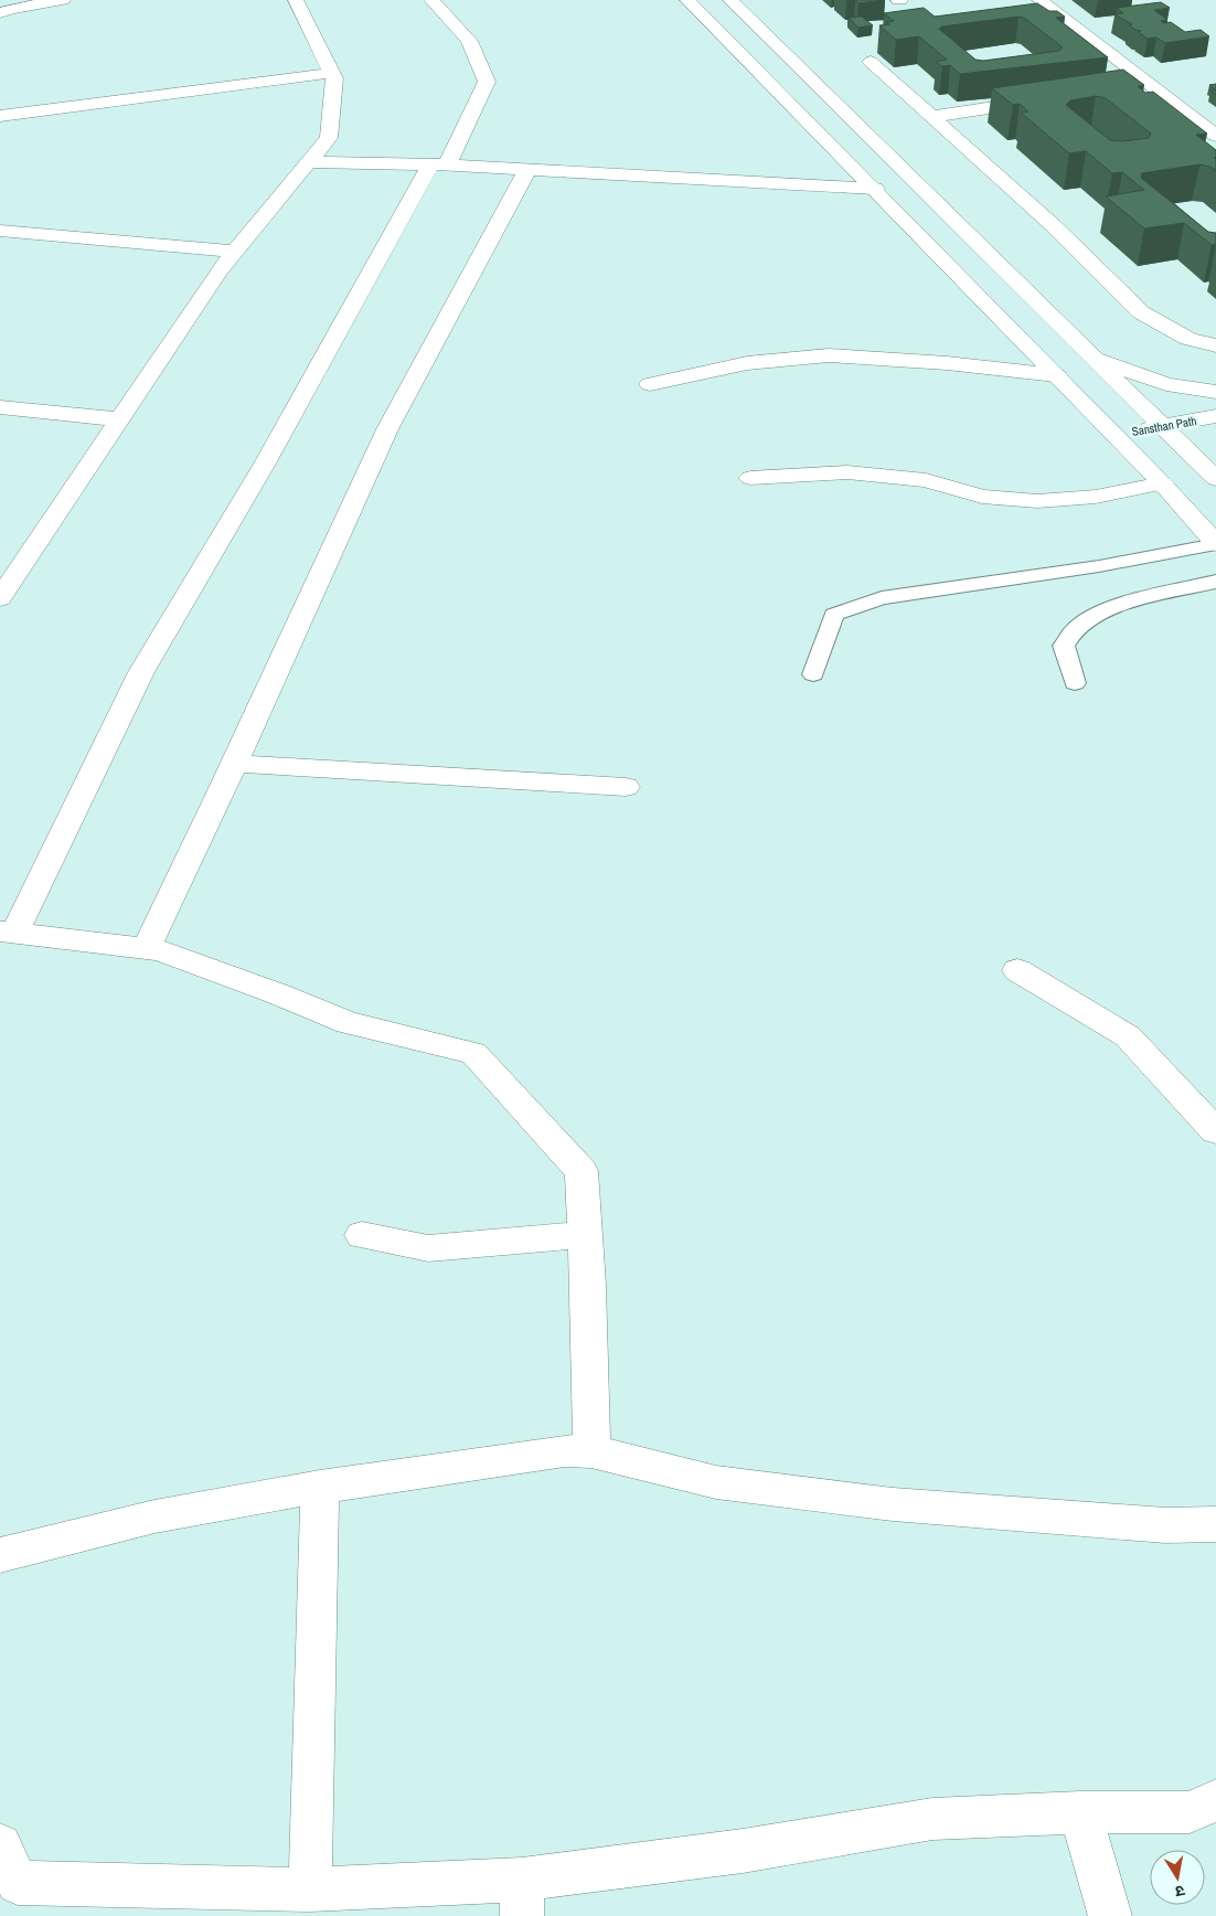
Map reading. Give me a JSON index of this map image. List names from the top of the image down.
{
  "streets": {
    "street": ["Sansthan Path"]
  },
  "north": "bottom"
}
